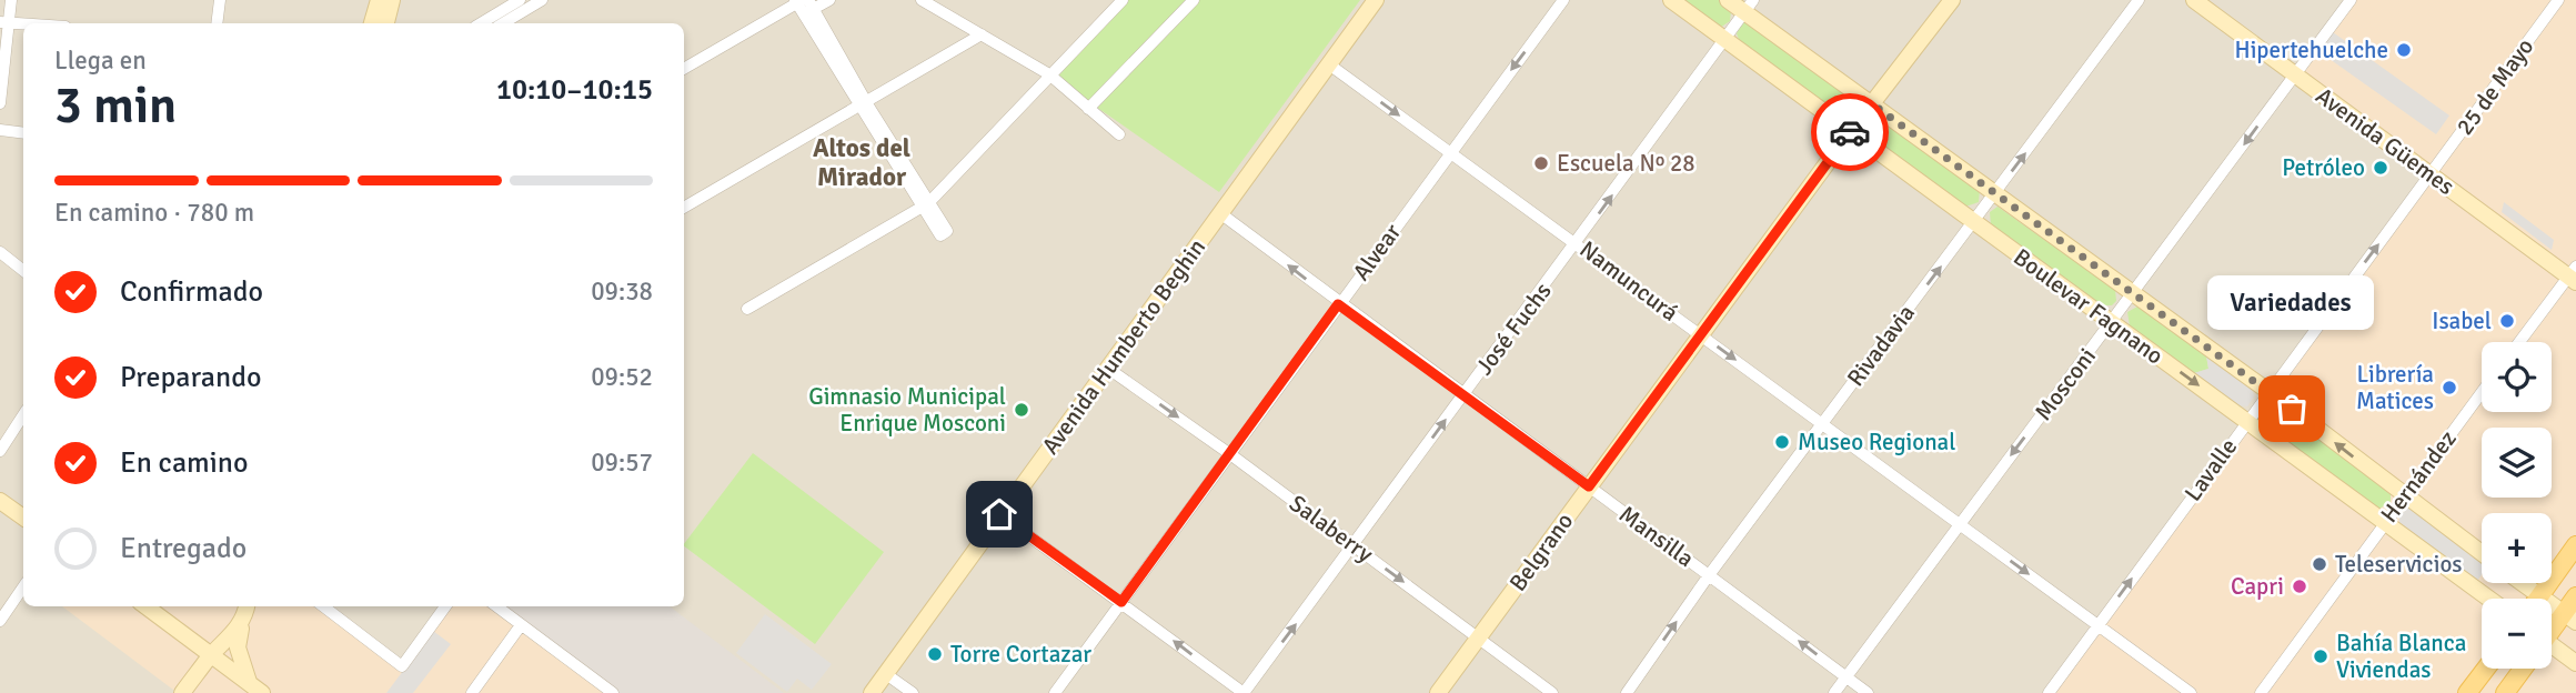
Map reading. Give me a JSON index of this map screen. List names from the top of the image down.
{
  "streets": {
    "street": [
      "25 de Mayo",
      "Avenida Güemes",
      "Alvear",
      "Namuncurá",
      "Boulevar Fagnano",
      "José Fuchs",
      "Rivadavia",
      "Avenida Humberto Beghin",
      "Mosconi",
      "Lavalle",
      "Hernández",
      "Salaberry",
      "Mansilla",
      "Belgrano"
    ]
  },
  "crossings": [
    ["25 de Mayo", "Avenida Güemes"],
    ["25 de Mayo", "Lavalle"],
    ["Avenida Güemes", "Mosconi"],
    ["Avenida Güemes", "Lavalle"],
    ["Alvear", "Namuncurá"],
    ["Alvear", "Salaberry"],
    ["Alvear", "Mansilla"],
    ["Namuncurá", "José Fuchs"],
    ["Namuncurá", "Rivadavia"],
    ["Namuncurá", "Avenida Humberto Beghin"],
    ["Namuncurá", "Mosconi"],
    ["Namuncurá", "Lavalle"],
    ["Namuncurá", "Belgrano"],
    ["Boulevar Fagnano", "José Fuchs"],
    ["Boulevar Fagnano", "Rivadavia"],
    ["Boulevar Fagnano", "Mosconi"],
    ["Boulevar Fagnano", "Lavalle"],
    ["Boulevar Fagnano", "Hernández"],
    ["Boulevar Fagnano", "Belgrano"],
    ["José Fuchs", "Salaberry"],
    ["José Fuchs", "Mansilla"],
    ["Rivadavia", "Mansilla"],
    ["Avenida Humberto Beghin", "Salaberry"],
    ["Avenida Humberto Beghin", "Mansilla"],
    ["Mosconi", "Mansilla"],
    ["Salaberry", "Belgrano"],
    ["Mansilla", "Belgrano"]
  ],
  "one_way": [
    "Namuncurá",
    "José Fuchs",
    "Rivadavia",
    "Mosconi",
    "Lavalle",
    "Salaberry",
    "Mansilla"
  ],
  "districts": ["Altos del Mirador"],
  "places": [
    "Hipertehuelche",
    "Escuela Nº 28",
    "Petróleo",
    "Isabel",
    "Librería Matices",
    "Variedades",
    "Gimnasio Municipal Enrique Mosconi",
    "Museo Regional",
    "Teleservicios",
    "Capri",
    "Torre Cortazar",
    "Bahía Blanca Viviendas"
  ],
  "page": {
    "heading": ["3 min", "Llega en", "10:10–10:15"],
    "bar": "En camino · 780 m",
    "list": [
      ["Confirmado", "09:38"],
      ["Preparando", "09:52"],
      ["En camino", "09:57"],
      "Entregado"
    ],
    "bubble": "Variedades",
    "map_buttons": ["+", "−"]
  }
}
